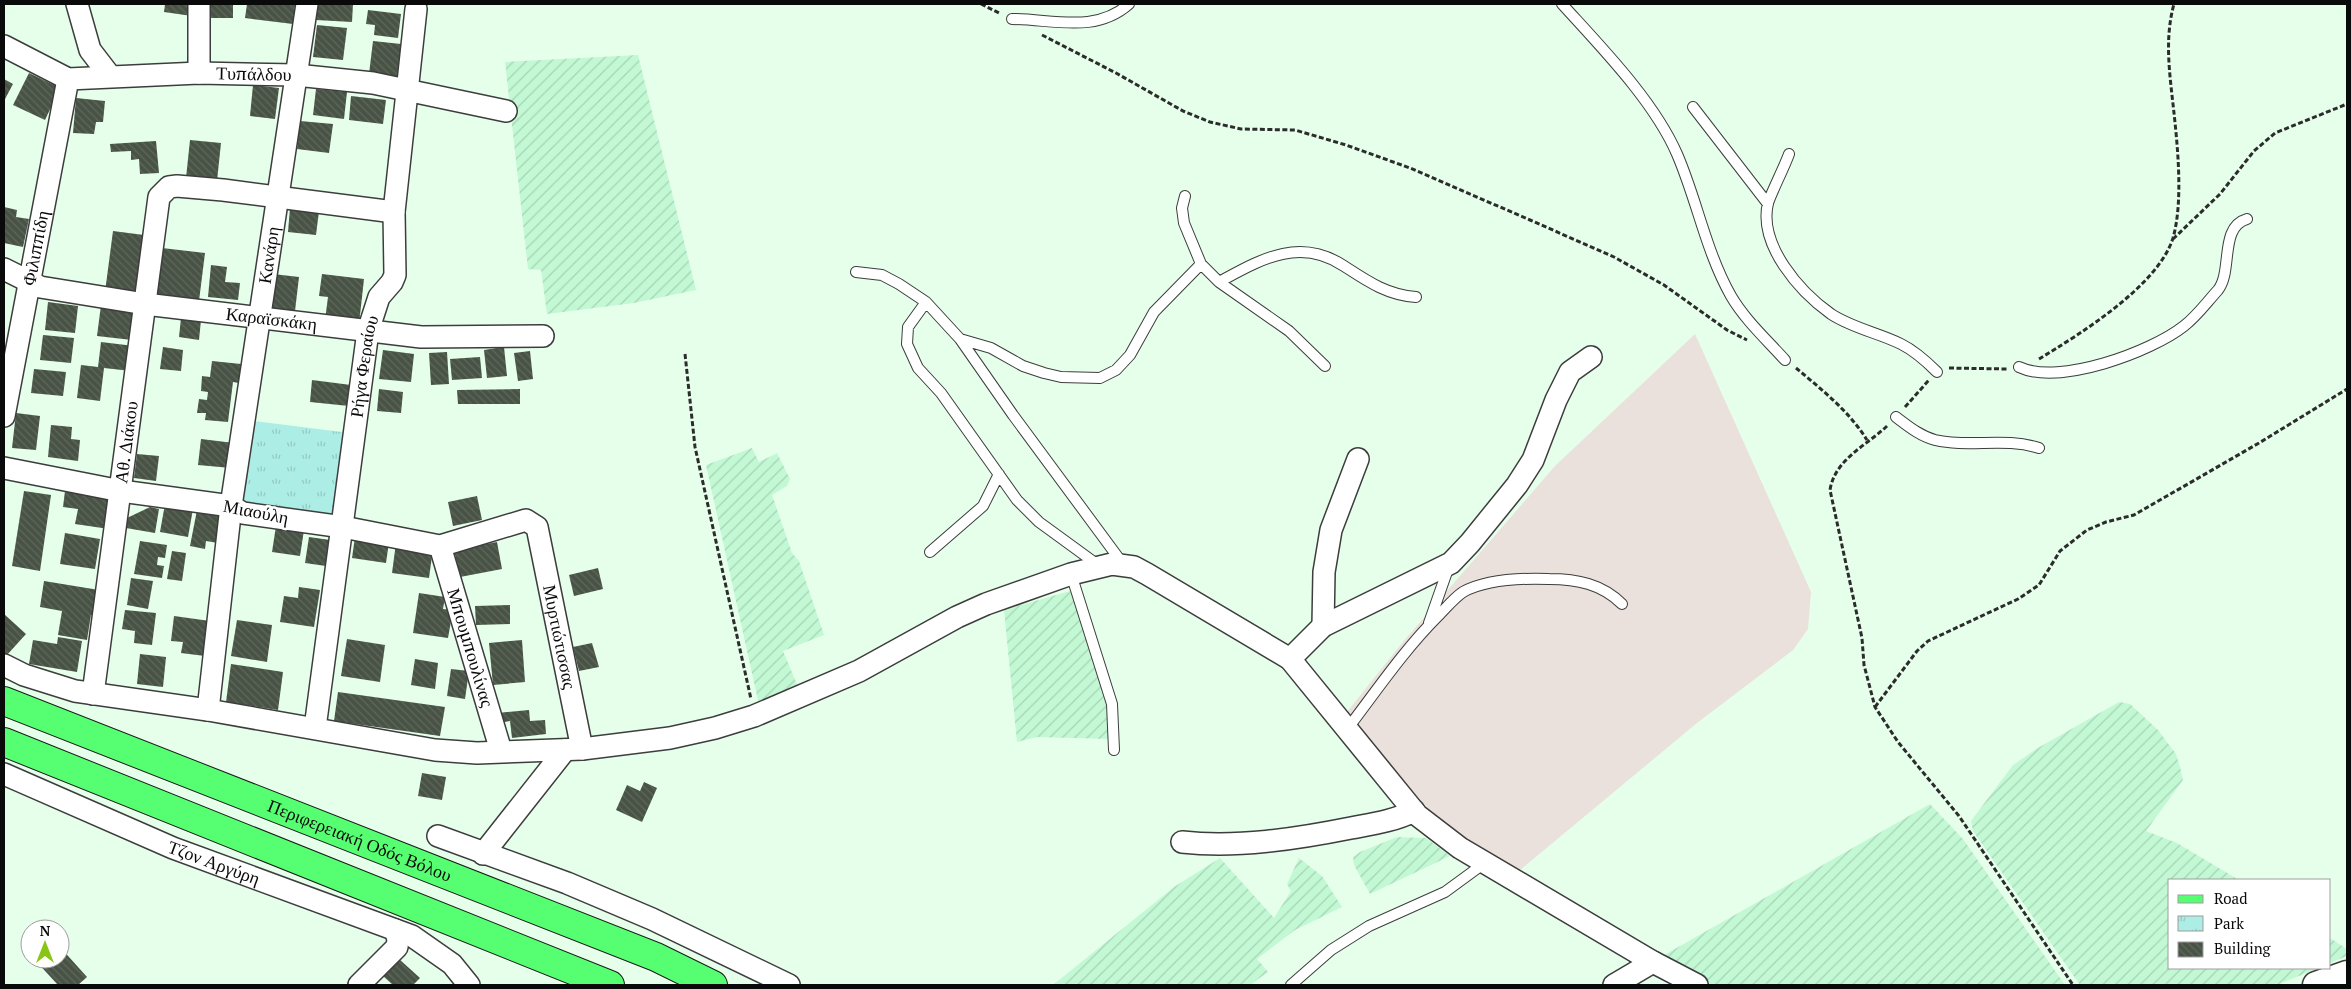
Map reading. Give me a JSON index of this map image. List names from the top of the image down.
{
  "streets": {
    "main road": ["Περιφερειακή Οδός Βόλου"],
    "street": [
      "Τυπάλδου",
      "Φιλιππίδη",
      "Κανάρη",
      "Καραϊσκάκη",
      "Ρήγα Φεραίου",
      "Αθ. Διάκου",
      "Μιαούλη",
      "Μυρτιώτισσας",
      "Μπουμπουλίνας",
      "Τζον Αργύρη"
    ]
  },
  "crossings": [
    ["Τυπάλδου", "Φιλιππίδη"],
    ["Τυπάλδου", "Κανάρη"],
    ["Τυπάλδου", "Ρήγα Φεραίου"],
    ["Φιλιππίδη", "Καραϊσκάκη"],
    ["Κανάρη", "Καραϊσκάκη"],
    ["Κανάρη", "Αθ. Διάκου"],
    ["Κανάρη", "Μιαούλη"],
    ["Καραϊσκάκη", "Ρήγα Φεραίου"],
    ["Καραϊσκάκη", "Αθ. Διάκου"],
    ["Ρήγα Φεραίου", "Μιαούλη"],
    ["Αθ. Διάκου", "Μιαούλη"],
    ["Μιαούλη", "Μυρτιώτισσας"],
    ["Μιαούλη", "Μπουμπουλίνας"]
  ],
  "legend": ["Road", "Park", "Building"],
  "north": "top"
}
